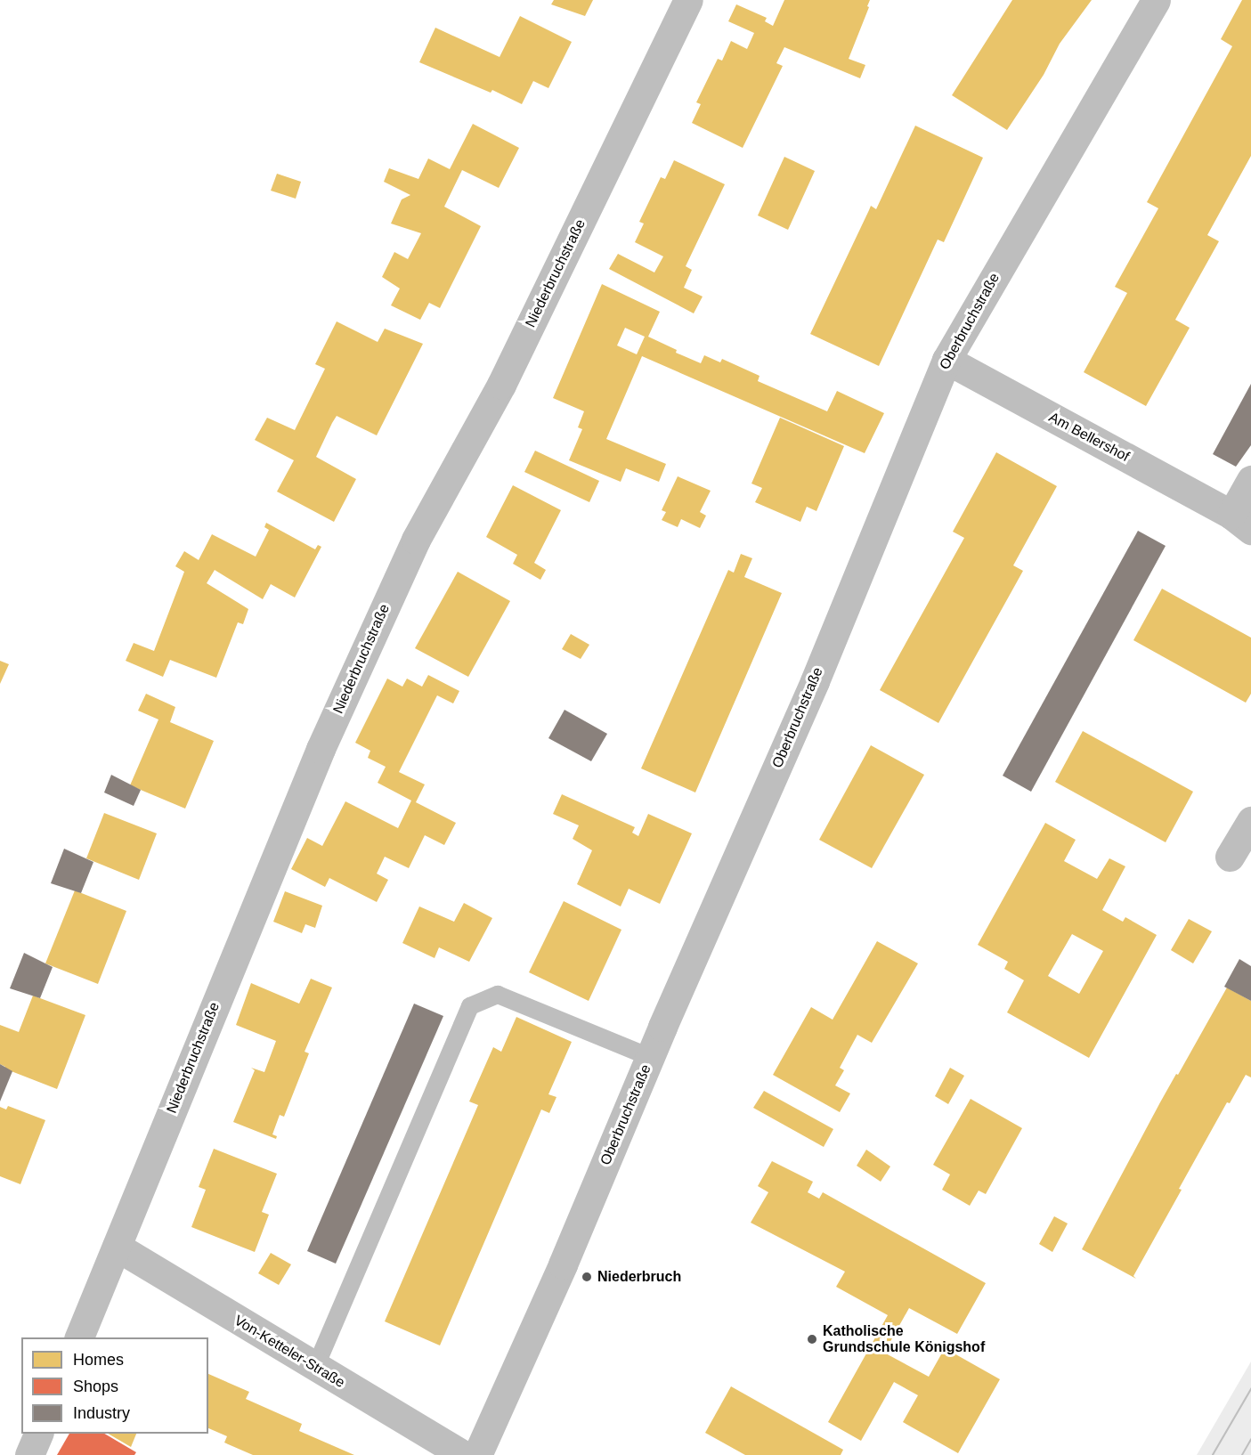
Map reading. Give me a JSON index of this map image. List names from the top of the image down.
{
  "streets": {
    "street": [
      "Niederbruchstraße",
      "Oberbruchstraße",
      "Am Bellershof",
      "Von-Ketteler-Straße"
    ]
  },
  "crossings": [
    ["Niederbruchstraße", "Von-Ketteler-Straße"],
    ["Oberbruchstraße", "Am Bellershof"]
  ],
  "places": ["Niederbruch", "Katholische Grundschule Königshof"],
  "legend": ["Homes", "Shops", "Industry"]
}
